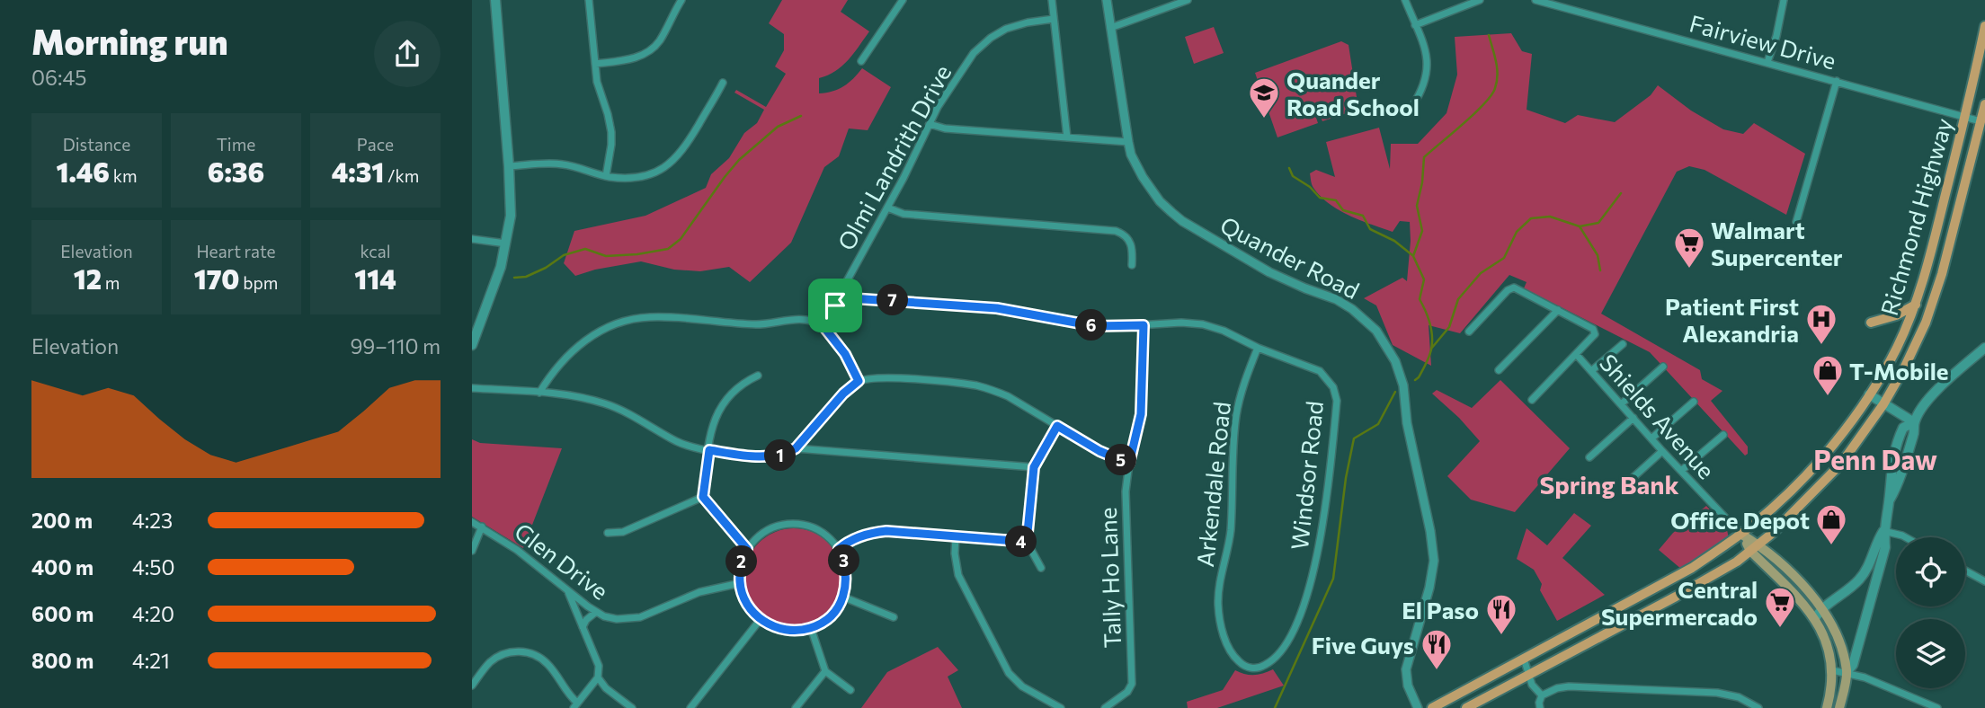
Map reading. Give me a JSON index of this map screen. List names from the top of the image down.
{
  "streets": {
    "highway": ["Richmond Highway"],
    "street": [
      "Fairview Drive",
      "Olmi Landrith Drive",
      "Quander Road",
      "Shields Avenue",
      "Windsor Road",
      "Arkendale Road",
      "Glen Drive",
      "Tally Ho Lane"
    ]
  },
  "crossings": [
    ["Fairview Drive", "Richmond Highway"],
    ["Olmi Landrith Drive", "Windsor Road"],
    ["Richmond Highway", "Shields Avenue"],
    ["Windsor Road", "Arkendale Road"],
    ["Windsor Road", "Tally Ho Lane"]
  ],
  "districts": ["Penn Daw", "Spring Bank"],
  "places": {
    "school or university": ["Quander Road School"],
    "supermarket": ["Walmart Supercenter", "Central Supermercado"],
    "hospital": ["Patient First Alexandria"],
    "shop": ["T-Mobile", "Office Depot"],
    "restaurant": ["El Paso", "Five Guys"]
  },
  "page": {
    "heading": ["Morning run", "06:45"],
    "stats": [
      ["Distance", "1.46 km"],
      ["Time", "6:36"],
      ["Pace", "4:31 /km"],
      ["Elevation", "12 m"],
      ["Heart rate", "170 bpm"],
      ["kcal", "114"]
    ],
    "pins": [
      "7",
      "6",
      "1",
      "5",
      "4",
      "3",
      "2"
    ],
    "chart": ["Elevation", "99–110 m"],
    "list": [
      {
        "name": "200 m",
        "note": "4:23"
      },
      {
        "name": "400 m",
        "note": "4:50"
      },
      {
        "name": "600 m",
        "note": "4:20"
      },
      {
        "name": "800 m",
        "note": "4:21"
      }
    ]
  }
}
